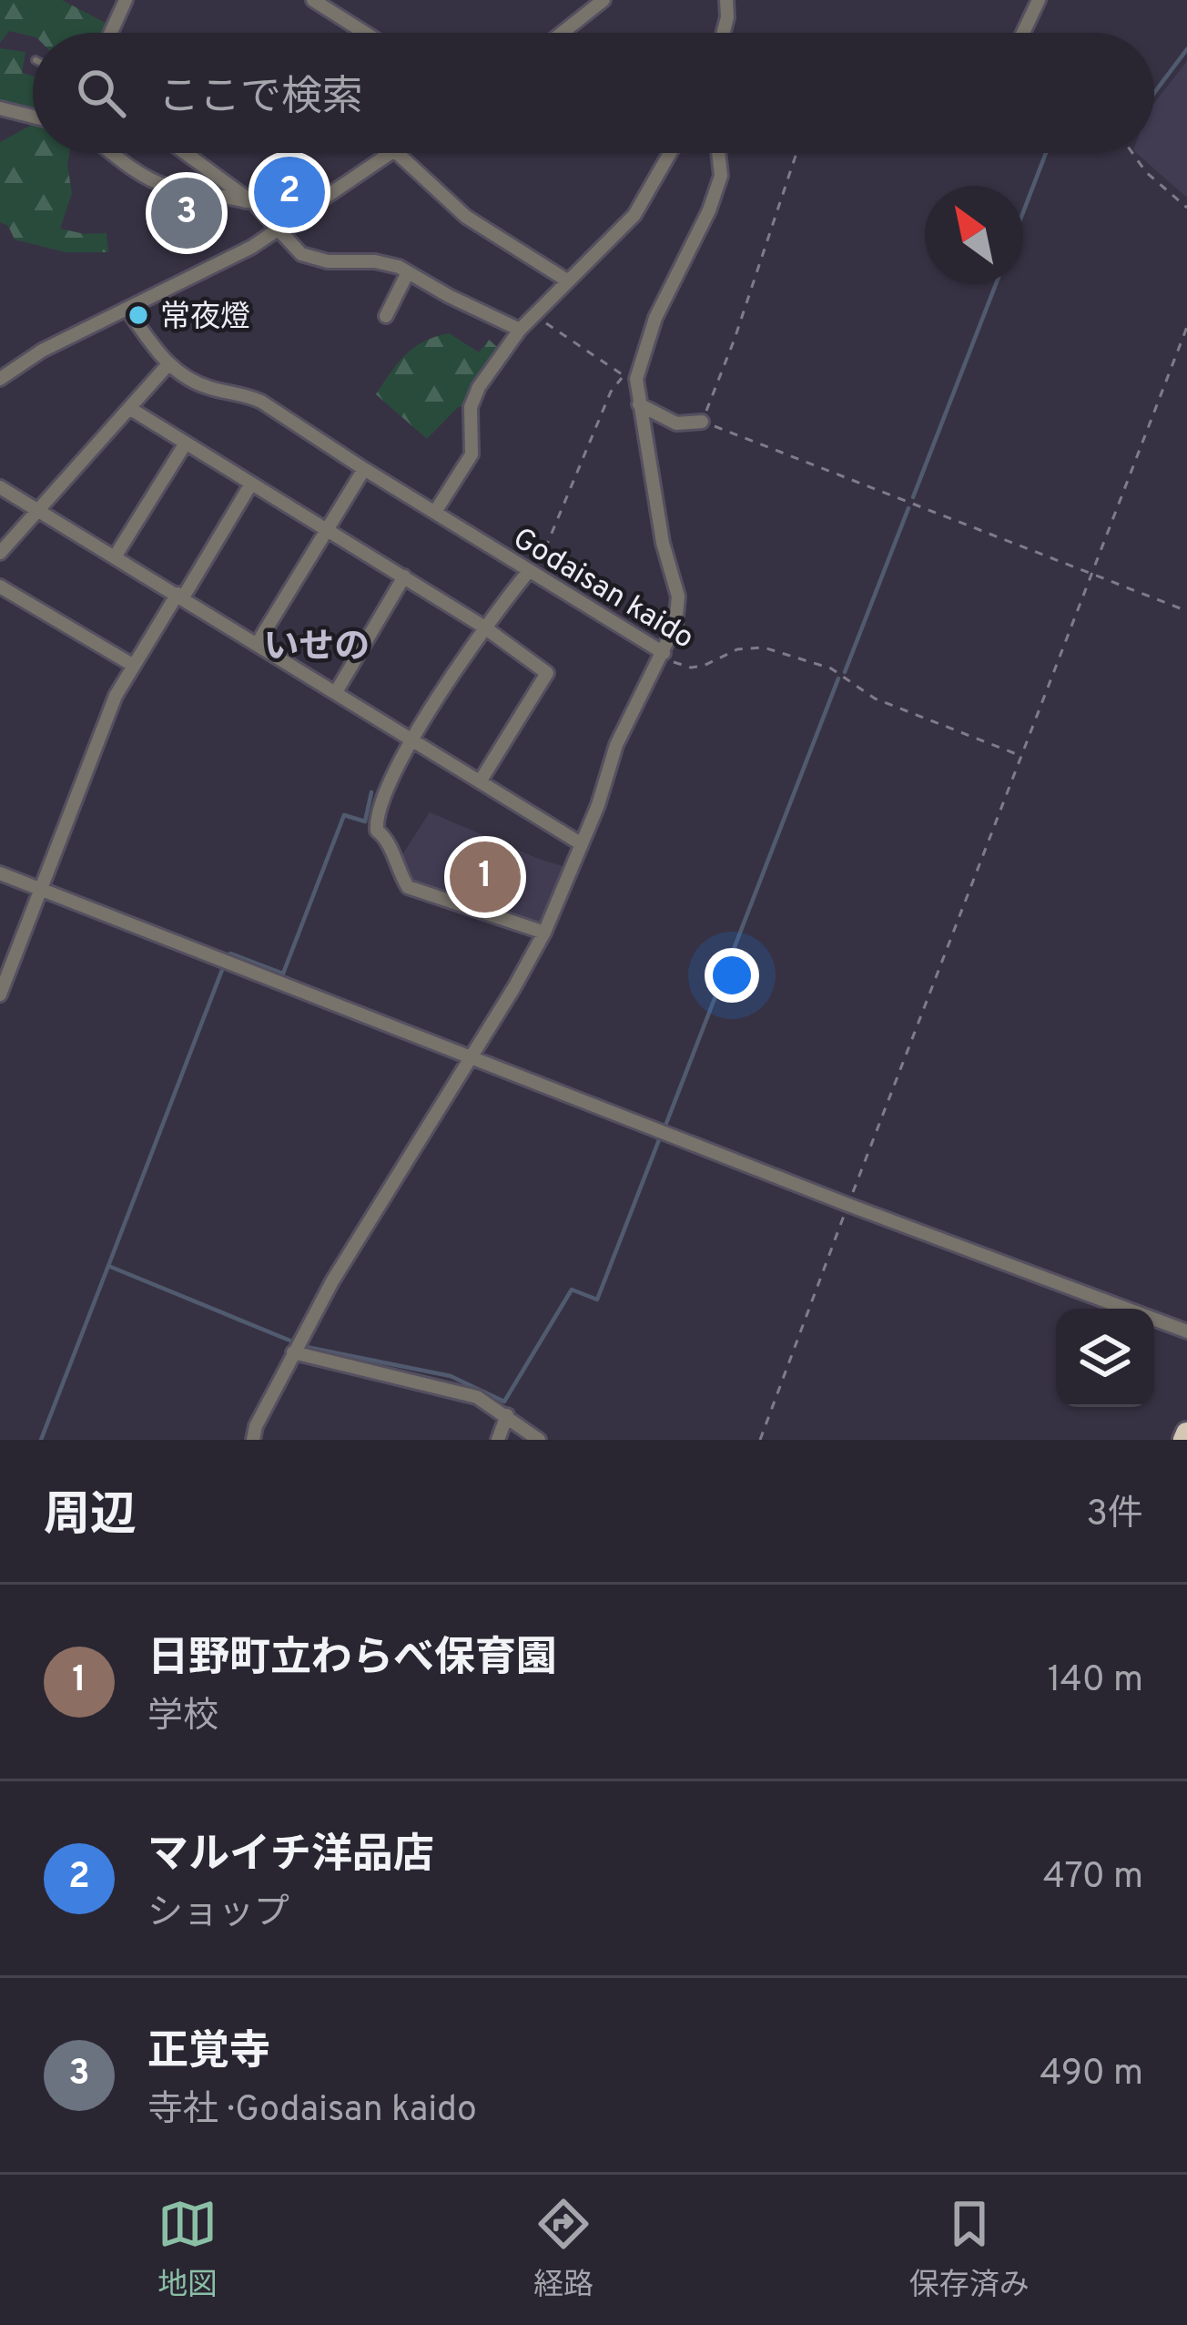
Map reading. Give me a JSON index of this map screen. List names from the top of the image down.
{
  "streets": {
    "street": ["Godaisan kaido"]
  },
  "districts": ["いせの"],
  "places": ["常夜燈"],
  "north": "top left",
  "page": {
    "search": "ここで検索",
    "pins": ["2", "3", "1"],
    "heading": ["周辺", "3件"],
    "list": [
      {
        "mark": "1",
        "name": "日野町立わらべ保育園",
        "note": "学校",
        "value": "140 m"
      },
      {
        "mark": "2",
        "name": "マルイチ洋品店",
        "note": "ショップ",
        "value": "470 m"
      },
      {
        "mark": "3",
        "name": "正覚寺",
        "note": "寺社 · Godaisan kaido",
        "value": "490 m"
      }
    ],
    "nav": ["地図", "経路", "保存済み"]
  }
}
